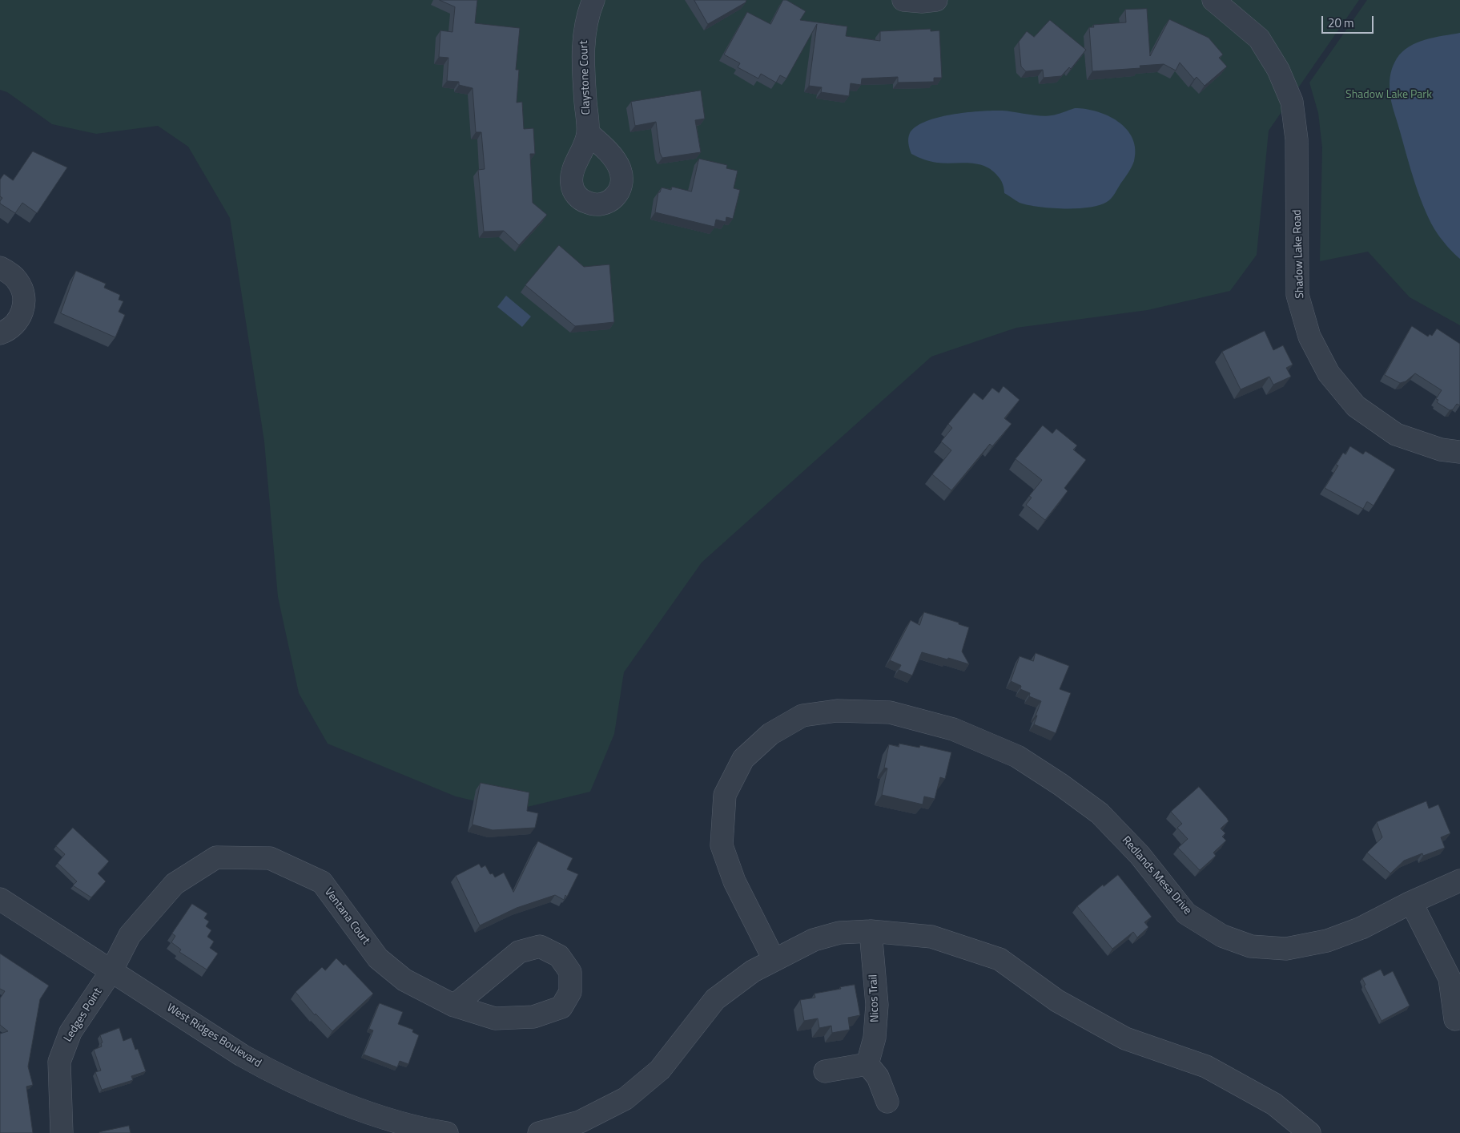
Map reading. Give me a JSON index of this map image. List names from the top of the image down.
{
  "streets": {
    "street": [
      "Claystone Court",
      "Shadow Lake Road",
      "Redlands Mesa Drive",
      "Ventana Court",
      "Nicos Trail",
      "Ledges Point",
      "West Ridges Boulevard"
    ]
  },
  "crossings": [
    ["Ventana Court", "Ledges Point"],
    ["Ventana Court", "West Ridges Boulevard"],
    ["Ledges Point", "West Ridges Boulevard"]
  ],
  "parks": ["Shadow Lake Park"],
  "scale_bar": "20 m"
}
